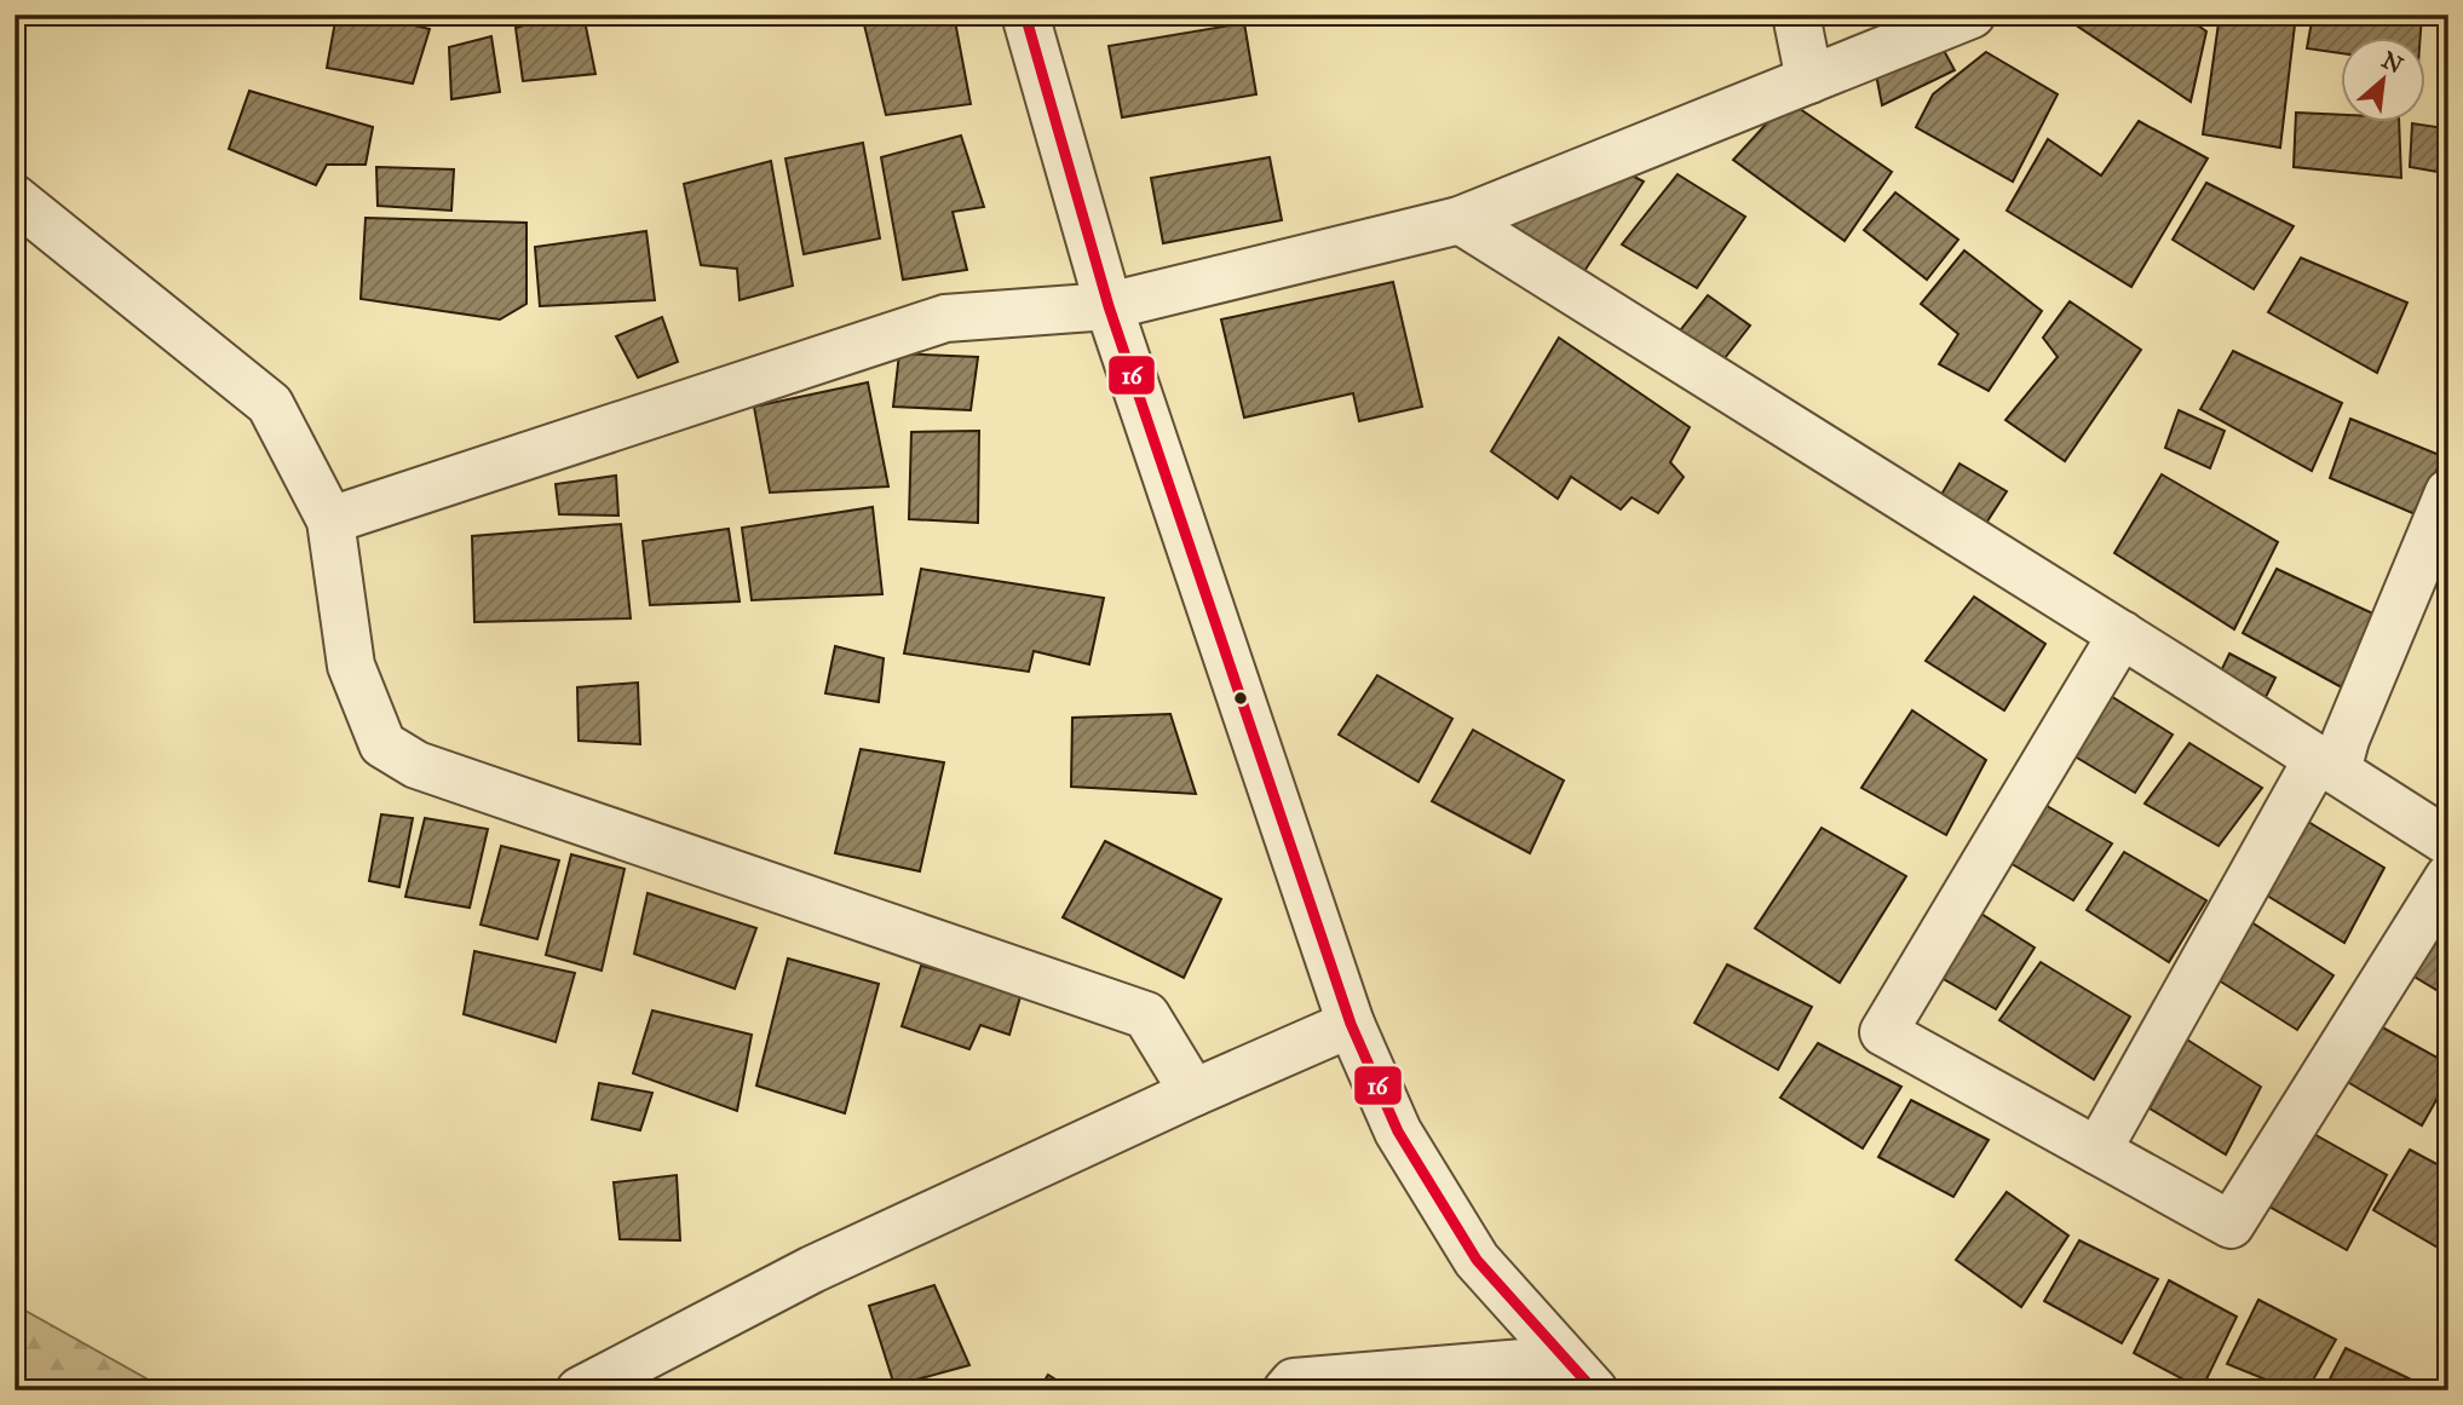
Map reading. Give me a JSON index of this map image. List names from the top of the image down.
{
  "lines": ["transit line 16"],
  "north": "top right"
}
